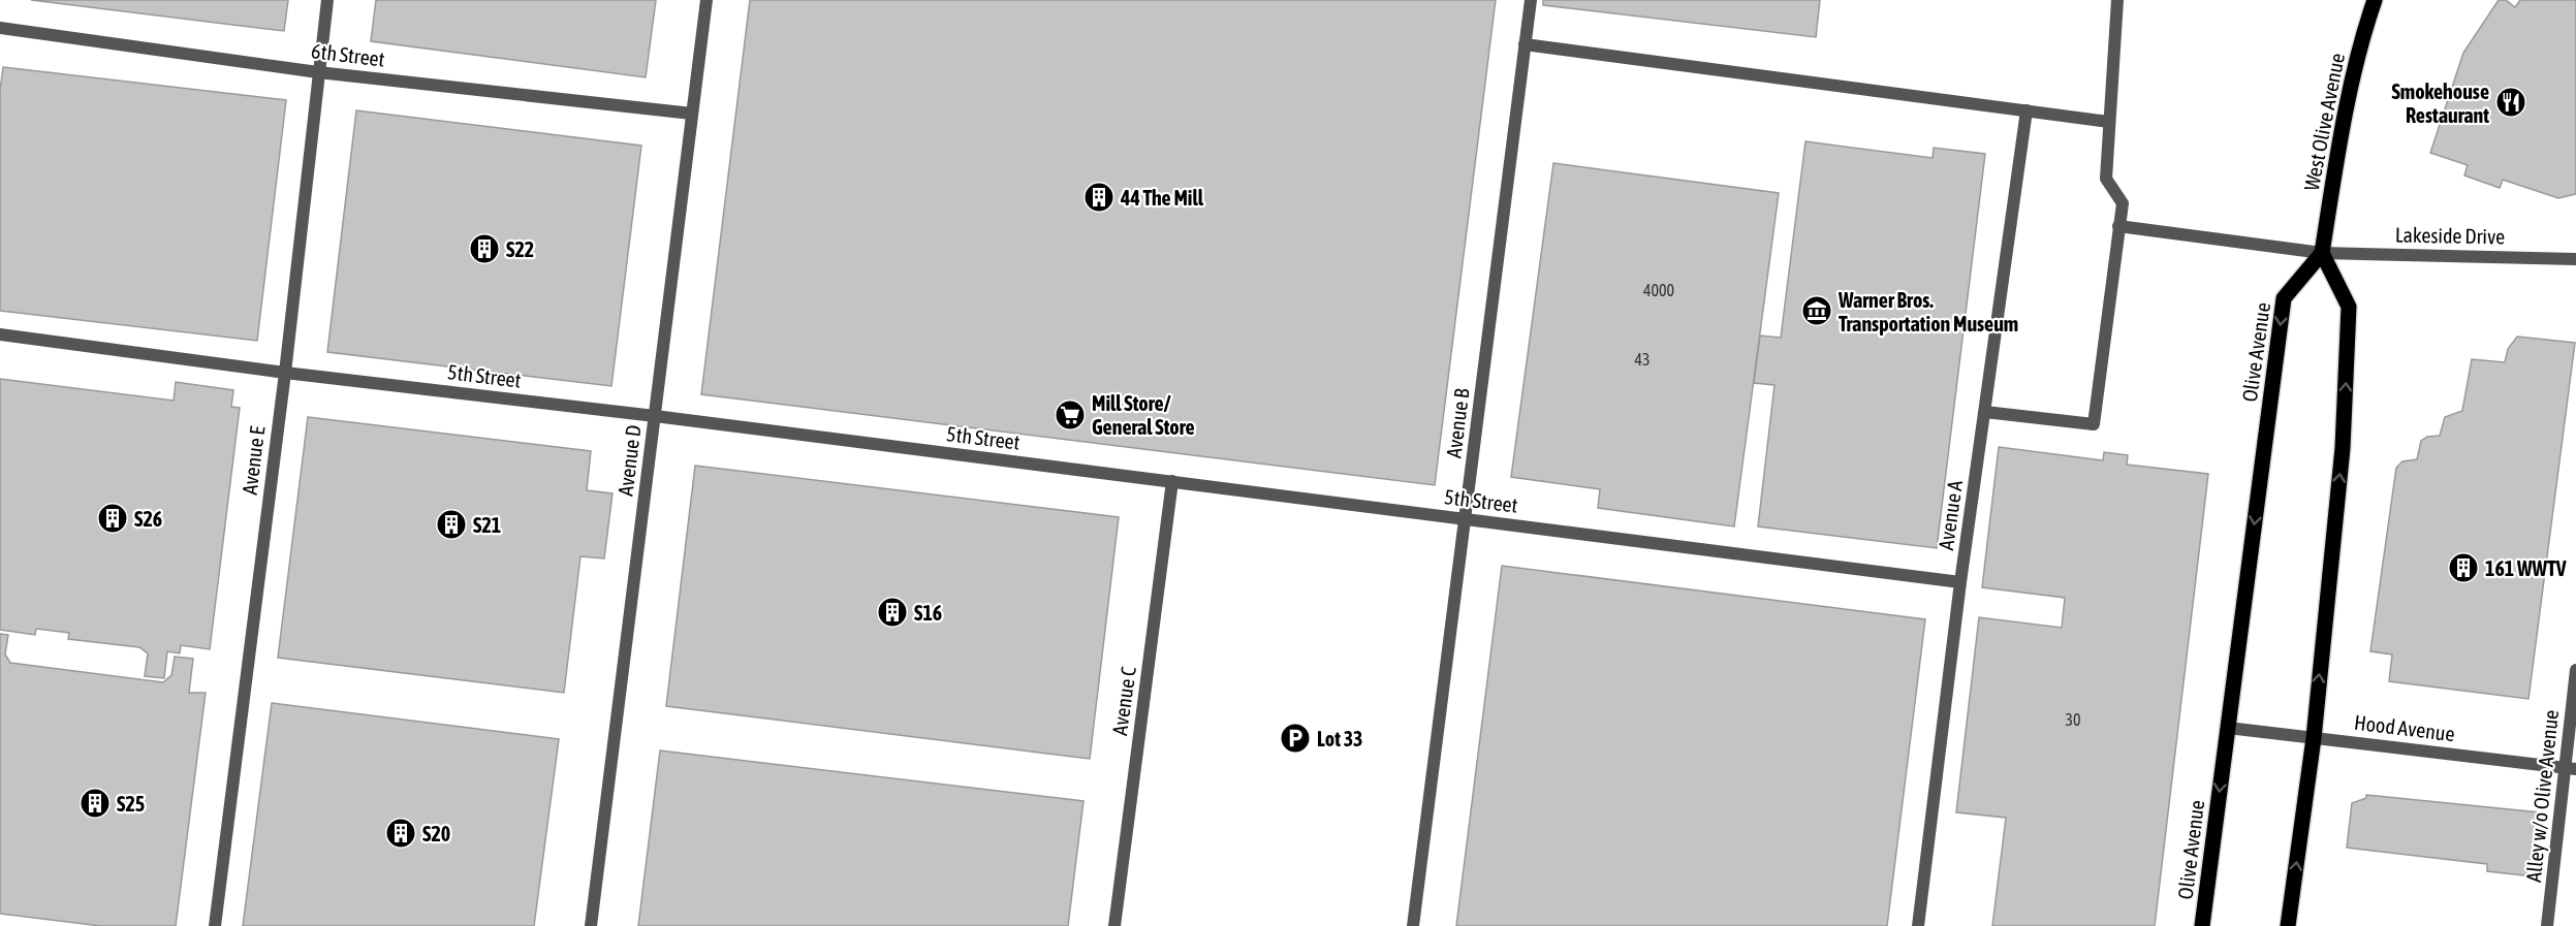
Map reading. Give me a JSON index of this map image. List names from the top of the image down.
{
  "streets": {
    "main road": ["West Olive Avenue", "Olive Avenue"],
    "street": [
      "6th Street",
      "Lakeside Drive",
      "5th Street",
      "Avenue B",
      "Avenue E",
      "Avenue D",
      "Avenue A",
      "Avenue C",
      "Hood Avenue",
      "Alley w/o Olive Avenue"
    ]
  },
  "crossings": [
    ["6th Street", "Avenue E"],
    ["6th Street", "Avenue D"],
    ["West Olive Avenue", "Lakeside Drive"],
    ["West Olive Avenue", "Olive Avenue"],
    ["Lakeside Drive", "Olive Avenue"],
    ["Olive Avenue", "Hood Avenue"],
    ["5th Street", "Avenue B"],
    ["5th Street", "Avenue E"],
    ["5th Street", "Avenue D"],
    ["5th Street", "Avenue A"],
    ["5th Street", "Avenue C"],
    ["Hood Avenue", "Alley w/o Olive Avenue"]
  ],
  "places": {
    "restaurant": ["Smokehouse Restaurant"],
    "building": [
      "44 The Mill",
      "S22",
      "S26",
      "S21",
      "161 WWTV",
      "S16",
      "S25",
      "S20"
    ],
    "museum": ["Warner Bros. Transportation Museum"],
    "supermarket": ["Mill Store/ General Store"],
    "parking": ["Lot 33"]
  },
  "house_numbers": ["4000", "43", "30"]
}
